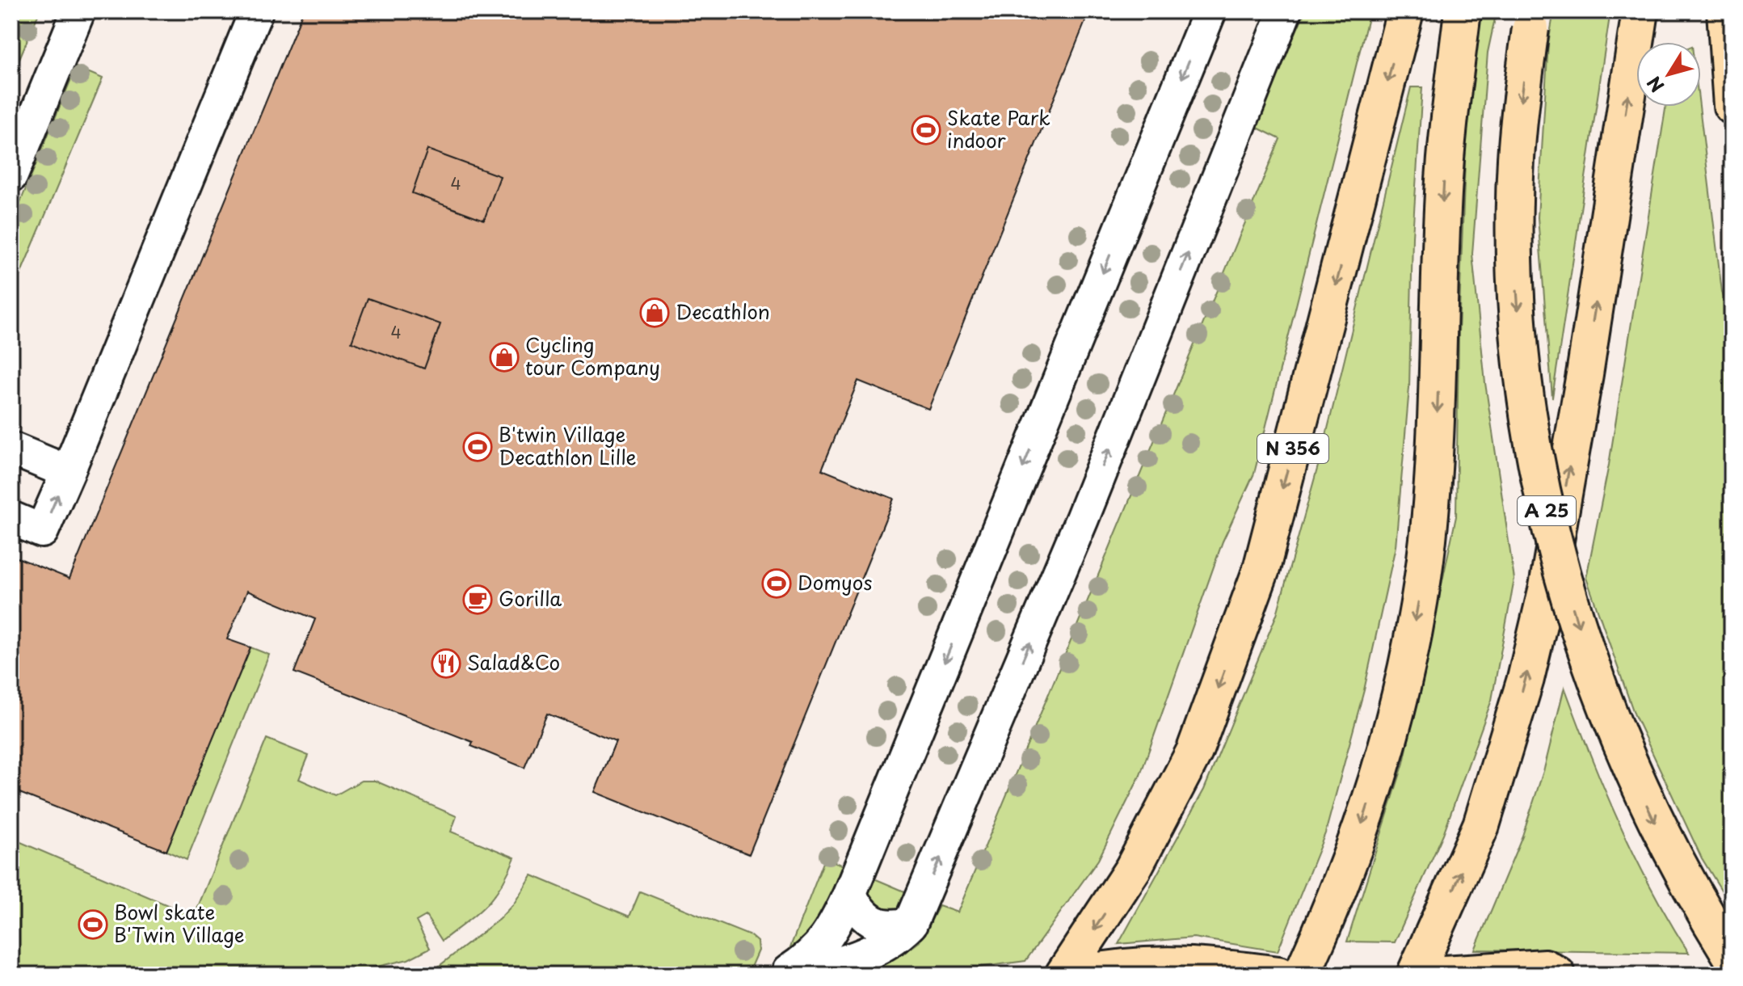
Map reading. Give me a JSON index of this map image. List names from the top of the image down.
{
  "streets": {
    "highway": ["N 356", "A 25"]
  },
  "places": {
    "sports": [
      "Skate Park indoor",
      "B'twin Village Decathlon Lille",
      "Domyos",
      "Bowl skate B'Twin Village"
    ],
    "shop": ["Decathlon", "Cycling tour Company"],
    "cafe": ["Gorilla"],
    "restaurant": ["Salad&Co"]
  },
  "house_numbers": ["4", "4"],
  "north": "bottom left"
}
